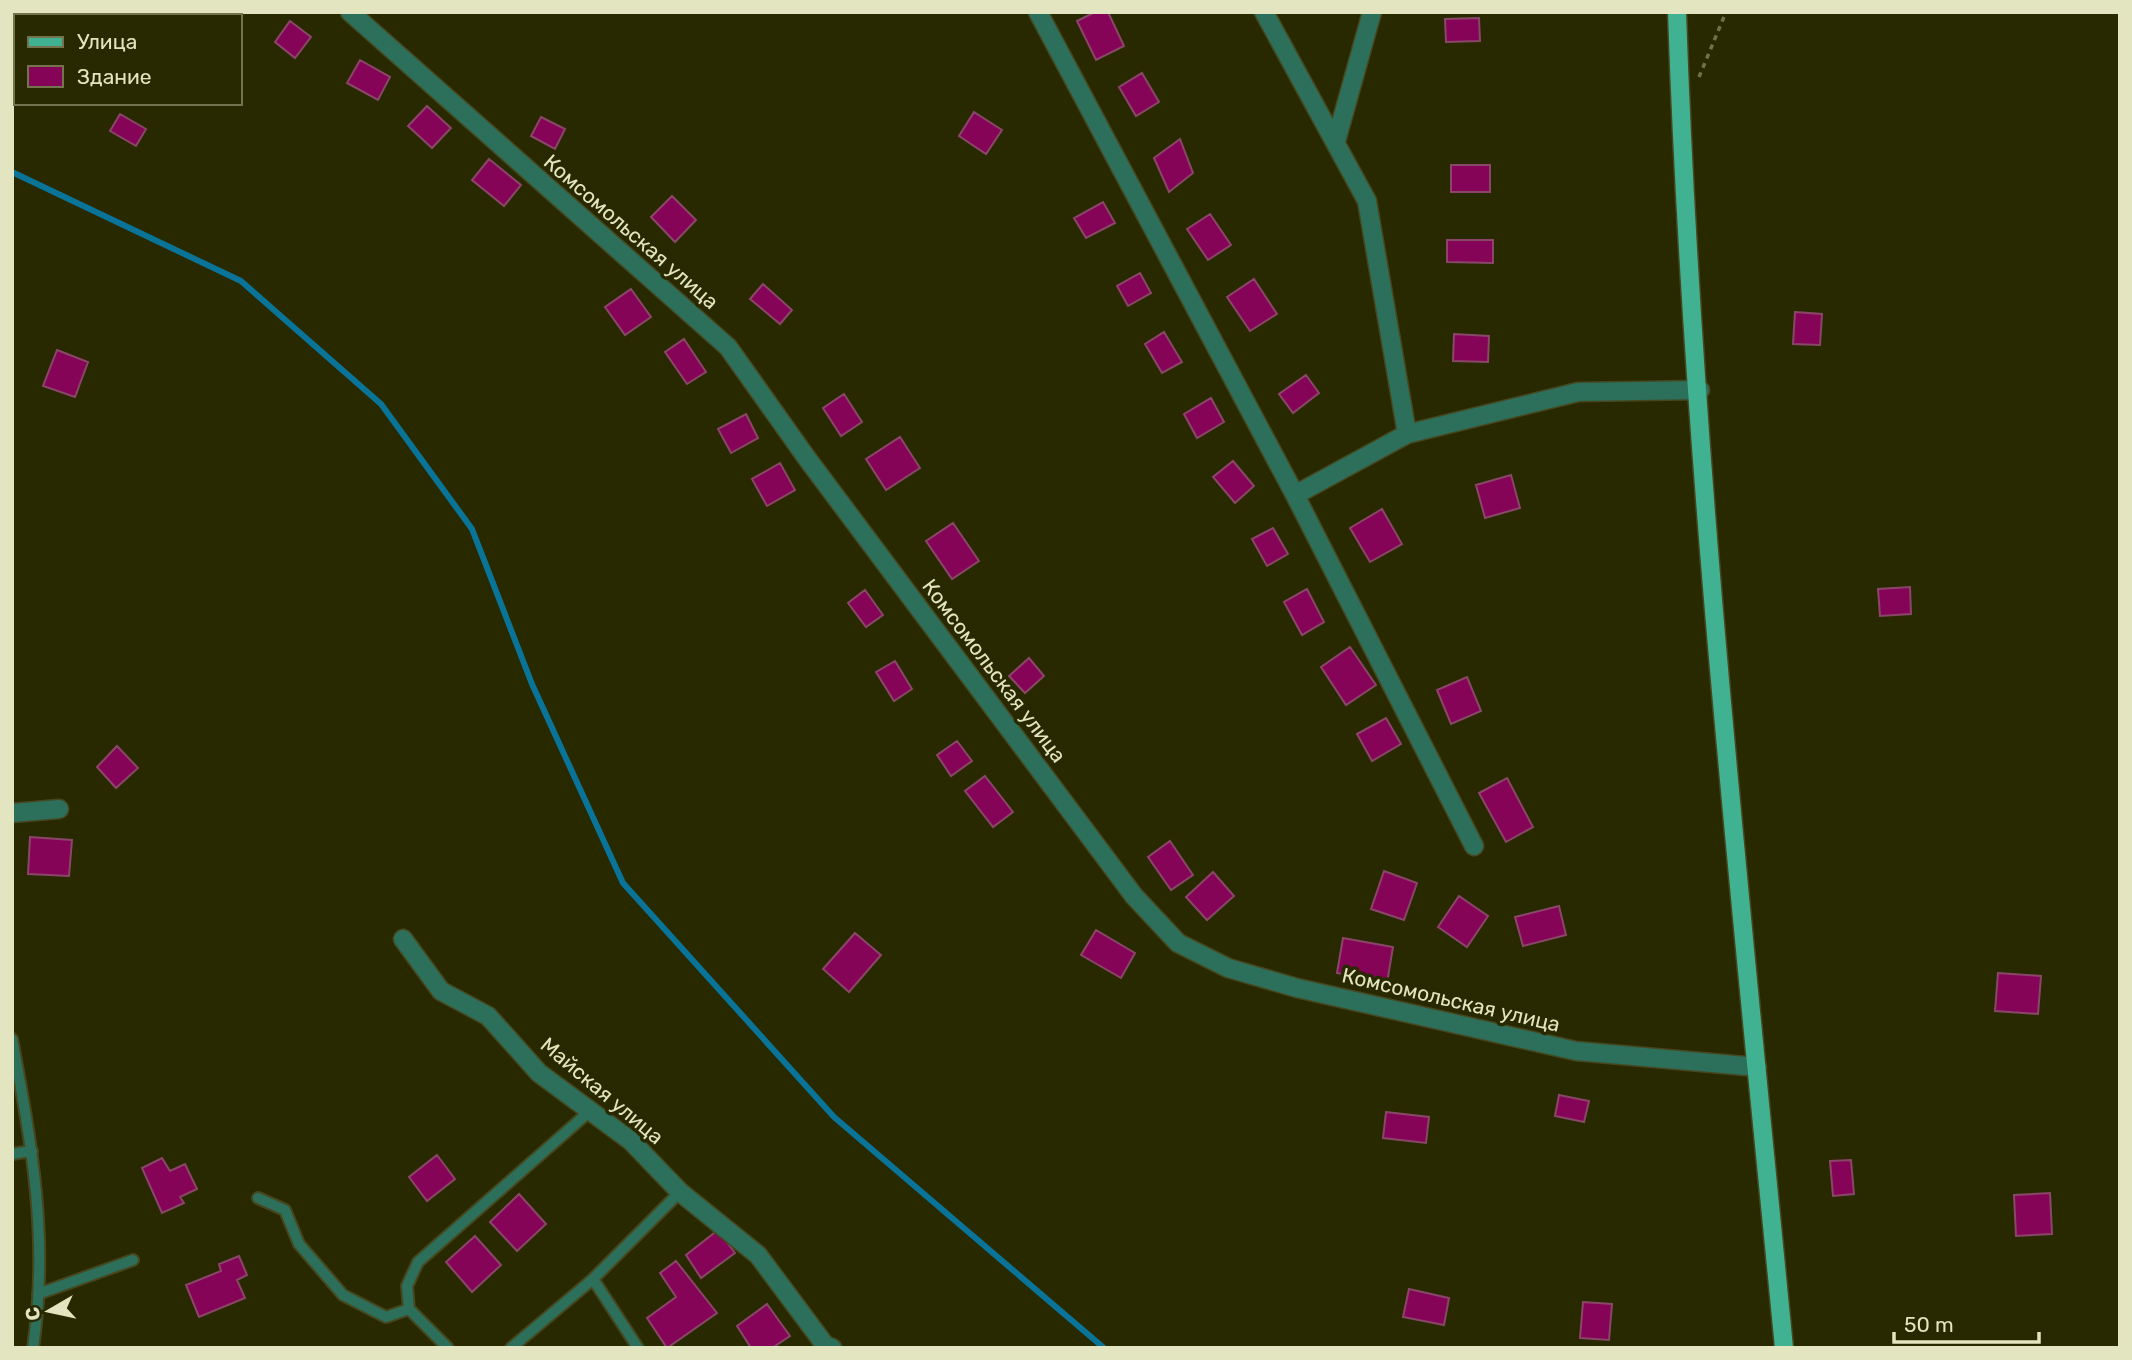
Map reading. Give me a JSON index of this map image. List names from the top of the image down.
{
  "streets": {
    "street": ["Комсомольская улица", "Майская улица"]
  },
  "legend": ["Улица", "Здание"],
  "scale_bar": "50 m",
  "north": "left"
}
